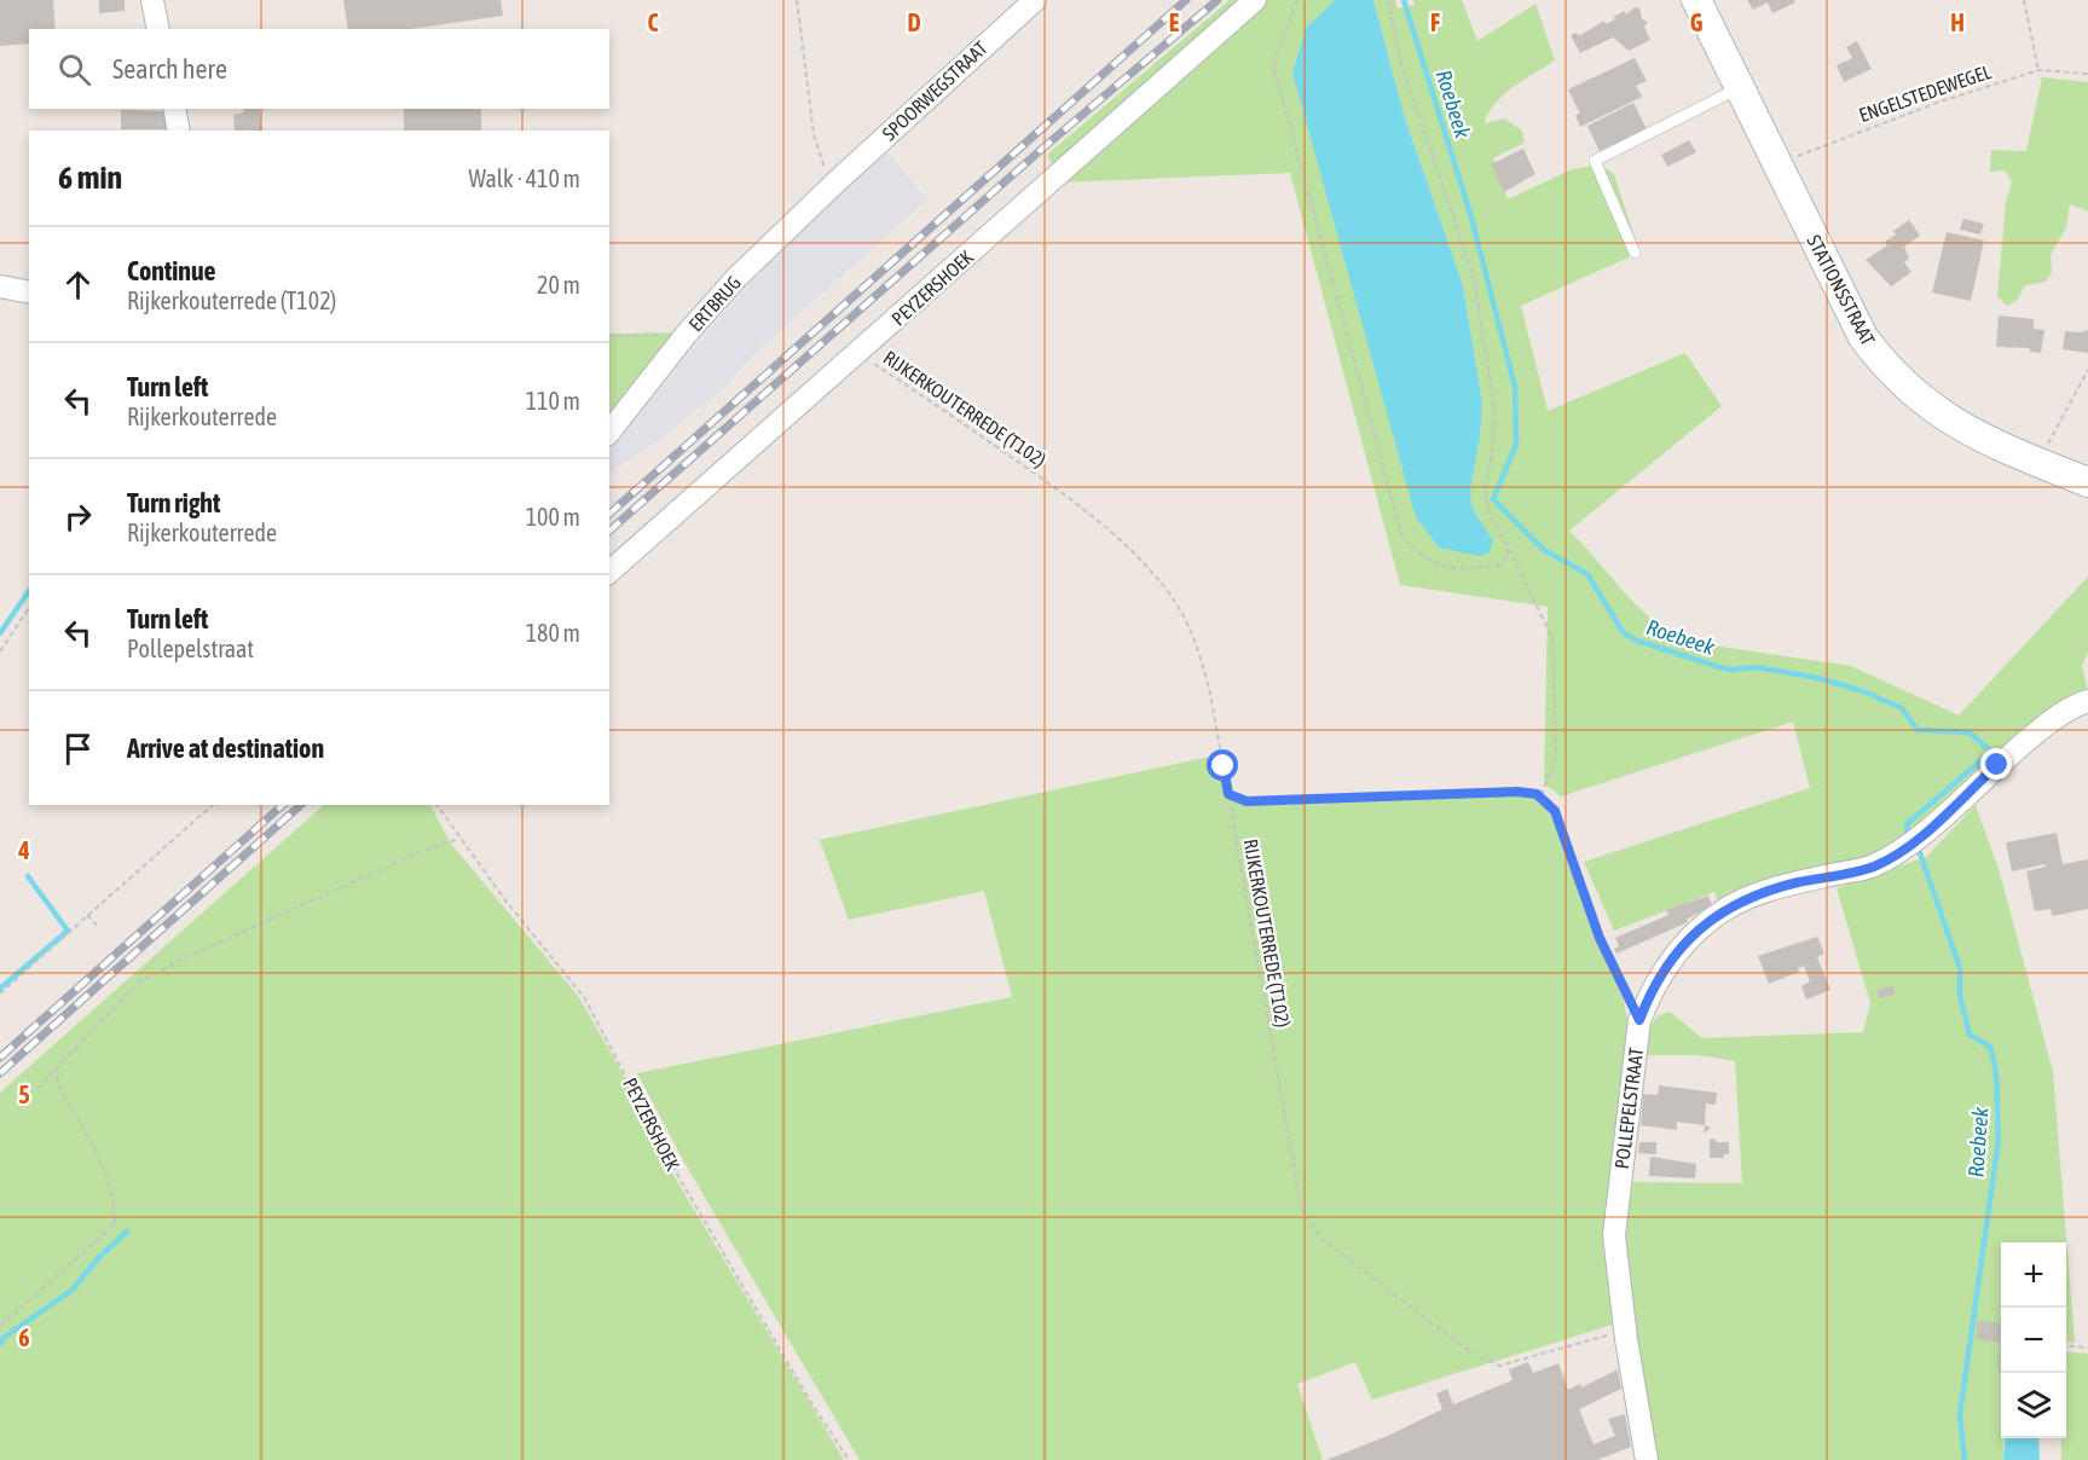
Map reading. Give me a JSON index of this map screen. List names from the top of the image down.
{
  "streets": {
    "street": [
      "SPOORWEGSTRAAT",
      "PEYZERSHOEK",
      "STATIONSSTRAAT",
      "ERTBRUG",
      "POLLEPELSTRAAT"
    ],
    "path": ["ENGELSTEDEWEGEL", "RIJKERKOUTERREDE (T102)"]
  },
  "crossings": [
    ["SPOORWEGSTRAAT", "ERTBRUG"],
    ["ENGELSTEDEWEGEL", "STATIONSSTRAAT"],
    ["PEYZERSHOEK", "RIJKERKOUTERREDE (T102)"],
    ["RIJKERKOUTERREDE (T102)", "POLLEPELSTRAAT"]
  ],
  "water": ["Roebeek"],
  "page": {
    "search": "Search here",
    "heading": ["6 min", "Walk · 410 m"],
    "list": [
      ["Continue", "Rijkerkouterrede (T102)", "20 m"],
      ["Turn left", "Rijkerkouterrede", "110 m"],
      ["Turn right", "Rijkerkouterrede", "100 m"],
      ["Turn left", "Pollepelstraat", "180 m"],
      "Arrive at destination"
    ],
    "map_buttons": ["+", "−"]
  },
  "grid": {
    "columns": [
      "C",
      "D",
      "E",
      "F",
      "G",
      "H"
    ],
    "rows": ["4", "5", "6"]
  }
}
